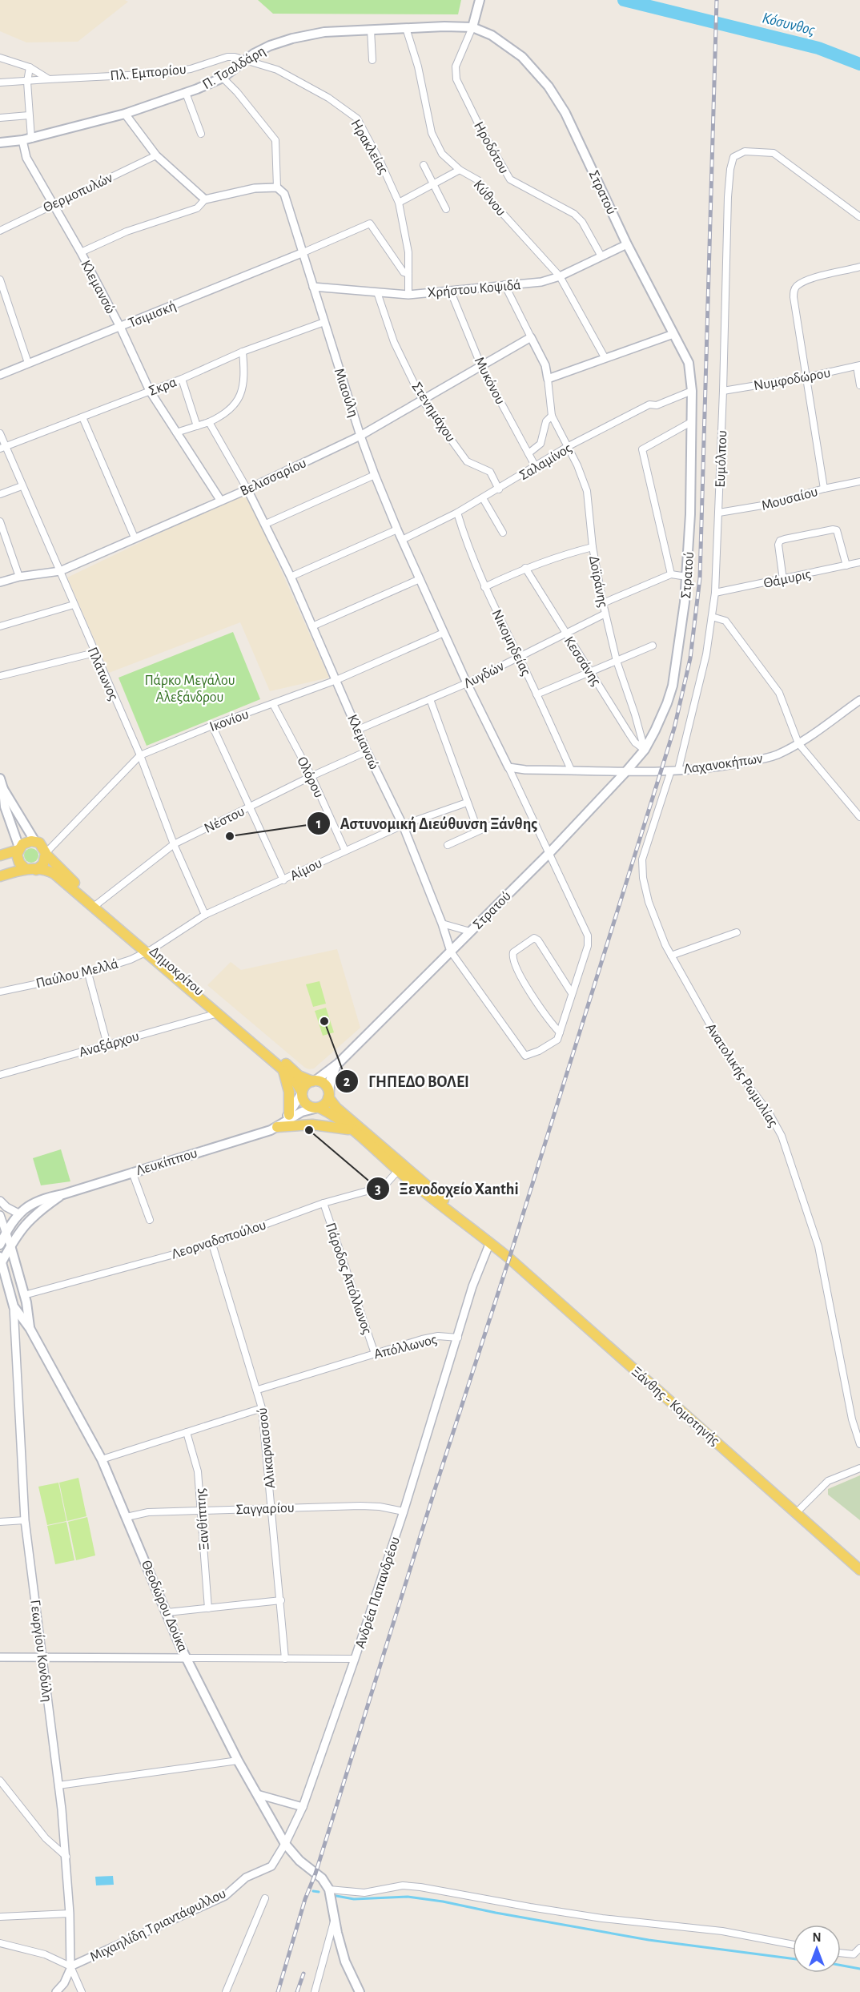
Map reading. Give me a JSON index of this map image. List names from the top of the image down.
{
  "streets": {
    "main road": [
      "Π. Τσαλδάρη",
      "Στρατού",
      "Δημοκρίτου",
      "Λευκίππου",
      "Ξάνθης - Κομοτηνής",
      "Θεοδώρου Δούκα"
    ],
    "street": [
      "Πλ. Εμπορίου",
      "Ηρακλείας",
      "Ηροδότου",
      "Θερμοπυλών",
      "Κύθνου",
      "Κλεμανσώ",
      "Χρήστου Κοψιδά",
      "Τσιμισκή",
      "Νυμφοδώρου",
      "Μυκόνου",
      "Σκρα",
      "Μιαούλη",
      "Στενημάχου",
      "Ευμόλπου",
      "Σαλαμίνος",
      "Βελισσαρίου",
      "Μουσαίου",
      "Θάμυρις",
      "Δοϊράνης",
      "Νικομηδείας",
      "Κεσσάνης",
      "Πλάτωνος",
      "Λυγδών",
      "Ικονίου",
      "Λαχανοκήπων",
      "Ολόρου",
      "Νέστου",
      "Αίμου",
      "Παύλου Μελλά",
      "Αναξάρχου",
      "Ανατολικής Ρωμυλίας",
      "Λεορναδοπούλου",
      "Πάροδος Απόλλωνος",
      "Απόλλωνος",
      "Αλικαρνασσού",
      "Σαγγαρίου",
      "Ξανθίππης",
      "Ανδρέα Παπανδρέου",
      "Γεωργίου Κονδύλη",
      "Μιχαηλίδη Τριαντάφυλλου"
    ]
  },
  "crossings": [
    ["Π. Τσαλδάρη", "Πλ. Εμπορίου"],
    ["Π. Τσαλδάρη", "Ηρακλείας"],
    ["Π. Τσαλδάρη", "Ηροδότου"],
    ["Π. Τσαλδάρη", "Στρατού"],
    ["Π. Τσαλδάρη", "Κύθνου"],
    ["Π. Τσαλδάρη", "Κλεμανσώ"],
    ["Πλ. Εμπορίου", "Ηρακλείας"],
    ["Ηρακλείας", "Χρήστου Κοψιδά"],
    ["Ηροδότου", "Στρατού"],
    ["Ηροδότου", "Χρήστου Κοψιδά"],
    ["Θερμοπυλών", "Κλεμανσώ"],
    ["Στρατού", "Κλεμανσώ"],
    ["Στρατού", "Χρήστου Κοψιδά"],
    ["Στρατού", "Σαλαμίνος"],
    ["Στρατού", "Δοϊράνης"],
    ["Στρατού", "Κεσσάνης"],
    ["Στρατού", "Λαχανοκήπων"],
    ["Στρατού", "Δημοκρίτου"],
    ["Στρατού", "Λευκίππου"],
    ["Κύθνου", "Χρήστου Κοψιδά"],
    ["Κλεμανσώ", "Τσιμισκή"],
    ["Κλεμανσώ", "Σκρα"],
    ["Κλεμανσώ", "Βελισσαρίου"],
    ["Κλεμανσώ", "Λυγδών"],
    ["Κλεμανσώ", "Ικονίου"],
    ["Κλεμανσώ", "Νέστου"],
    ["Κλεμανσώ", "Αίμου"],
    ["Χρήστου Κοψιδά", "Μυκόνου"],
    ["Χρήστου Κοψιδά", "Μιαούλη"],
    ["Χρήστου Κοψιδά", "Στενημάχου"],
    ["Χρήστου Κοψιδά", "Δοϊράνης"],
    ["Τσιμισκή", "Μιαούλη"],
    ["Νυμφοδώρου", "Ευμόλπου"],
    ["Μυκόνου", "Σαλαμίνος"],
    ["Μυκόνου", "Βελισσαρίου"],
    ["Σκρα", "Μιαούλη"],
    ["Σκρα", "Πλάτωνος"],
    ["Μιαούλη", "Σαλαμίνος"],
    ["Μιαούλη", "Βελισσαρίου"],
    ["Μιαούλη", "Λυγδών"],
    ["Μιαούλη", "Ικονίου"],
    ["Στενημάχου", "Σαλαμίνος"],
    ["Στενημάχου", "Βελισσαρίου"],
    ["Ευμόλπου", "Μουσαίου"],
    ["Ευμόλπου", "Θάμυρις"],
    ["Ευμόλπου", "Λαχανοκήπων"],
    ["Ευμόλπου", "Ανατολικής Ρωμυλίας"],
    ["Σαλαμίνος", "Δοϊράνης"],
    ["Σαλαμίνος", "Νικομηδείας"],
    ["Βελισσαρίου", "Δοϊράνης"],
    ["Βελισσαρίου", "Πλάτωνος"],
    ["Δοϊράνης", "Κεσσάνης"],
    ["Δοϊράνης", "Λυγδών"],
    ["Νικομηδείας", "Λυγδών"],
    ["Κεσσάνης", "Λυγδών"],
    ["Πλάτωνος", "Ικονίου"],
    ["Πλάτωνος", "Νέστου"],
    ["Πλάτωνος", "Αίμου"],
    ["Ικονίου", "Ολόρου"],
    ["Ικονίου", "Δημοκρίτου"],
    ["Λαχανοκήπων", "Ανατολικής Ρωμυλίας"],
    ["Ολόρου", "Νέστου"],
    ["Ολόρου", "Αίμου"],
    ["Νέστου", "Δημοκρίτου"],
    ["Αίμου", "Δημοκρίτου"],
    ["Αίμου", "Παύλου Μελλά"],
    ["Δημοκρίτου", "Παύλου Μελλά"],
    ["Δημοκρίτου", "Αναξάρχου"],
    ["Δημοκρίτου", "Λευκίππου"],
    ["Λευκίππου", "Θεοδώρου Δούκα"],
    ["Λεορναδοπούλου", "Πάροδος Απόλλωνος"],
    ["Λεορναδοπούλου", "Αλικαρνασσού"],
    ["Λεορναδοπούλου", "Θεοδώρου Δούκα"],
    ["Πάροδος Απόλλωνος", "Απόλλωνος"],
    ["Απόλλωνος", "Ξάνθης - Κομοτηνής"],
    ["Απόλλωνος", "Αλικαρνασσού"],
    ["Απόλλωνος", "Ανδρέα Παπανδρέου"],
    ["Αλικαρνασσού", "Σαγγαρίου"],
    ["Σαγγαρίου", "Ξανθίππης"],
    ["Σαγγαρίου", "Ανδρέα Παπανδρέου"],
    ["Σαγγαρίου", "Θεοδώρου Δούκα"],
    ["Ανδρέα Παπανδρέου", "Θεοδώρου Δούκα"],
    ["Ανδρέα Παπανδρέου", "Μιχαηλίδη Τριαντάφυλλου"],
    ["Θεοδώρου Δούκα", "Γεωργίου Κονδύλη"],
    ["Θεοδώρου Δούκα", "Μιχαηλίδη Τριαντάφυλλου"],
    ["Γεωργίου Κονδύλη", "Μιχαηλίδη Τριαντάφυλλου"]
  ],
  "water": ["Κόσυνθος"],
  "parks": ["Πάρκο Μεγάλου Αλεξάνδρου"],
  "places": ["Αστυνομική Διεύθυνση Ξάνθης", "ΓΗΠΕΔΟ ΒΟΛΕΙ", "Ξενοδοχείο Xanthi"],
  "north": "top"
}
